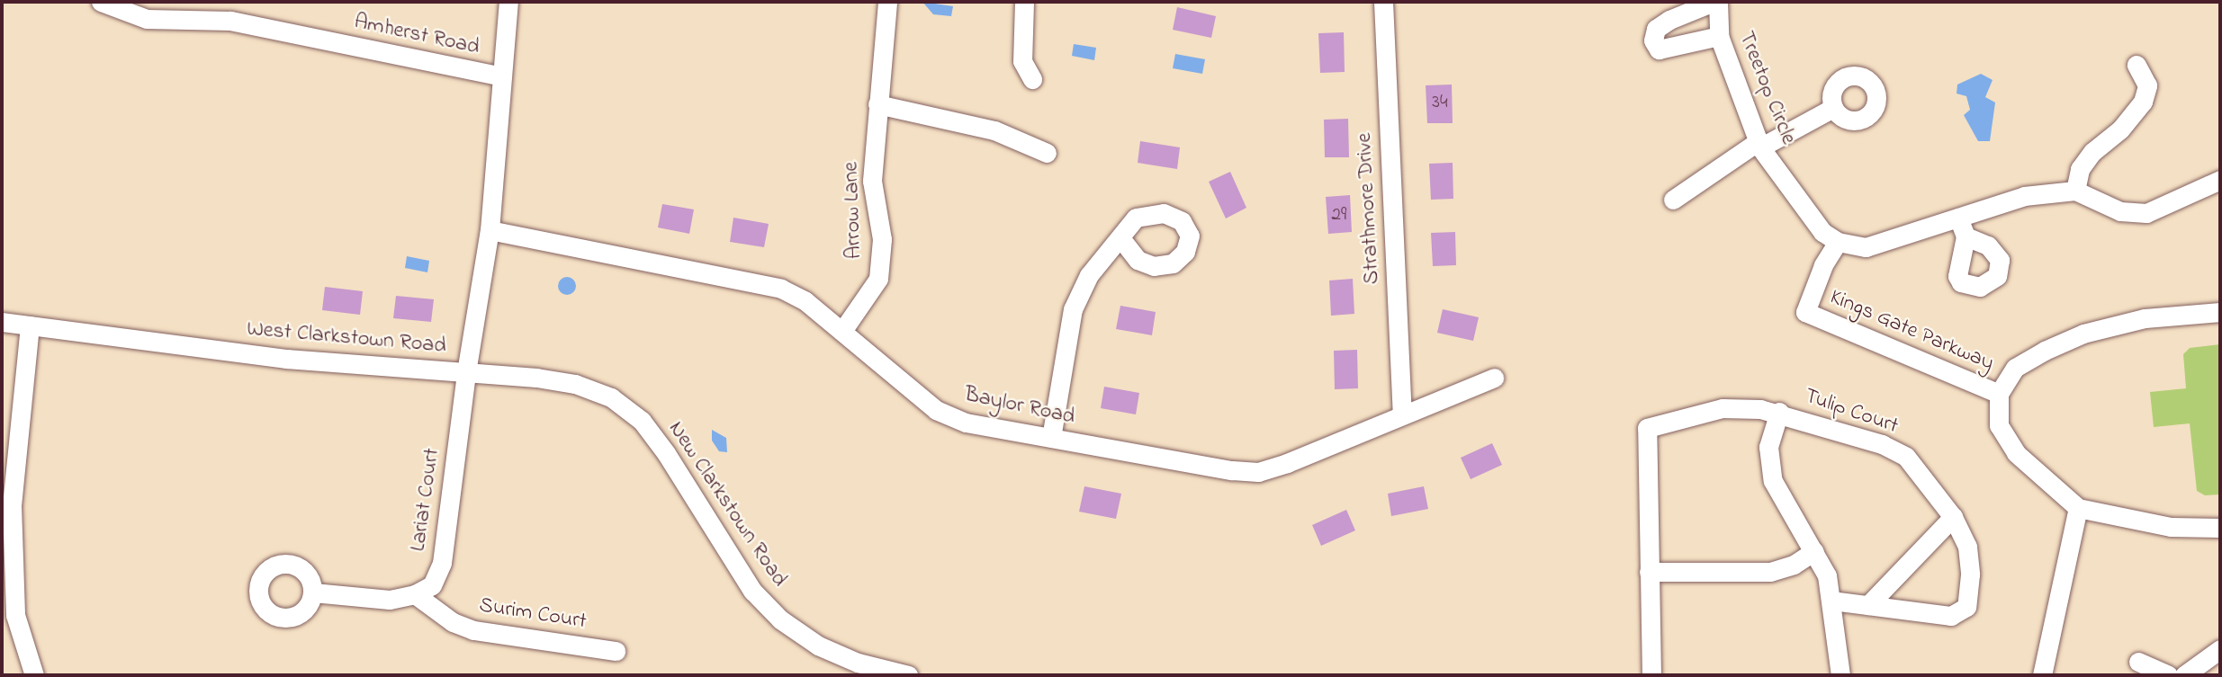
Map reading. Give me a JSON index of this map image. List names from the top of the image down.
{
  "streets": {
    "street": [
      "Amherst Road",
      "Treetop Circle",
      "Strathmore Drive",
      "Arrow Lane",
      "Kings Gate Parkway",
      "West Clarkstown Road",
      "Baylor Road",
      "Tulip Court",
      "Lariat Court",
      "New Clarkstown Road",
      "Surim Court"
    ]
  },
  "crossings": [
    ["Amherst Road", "West Clarkstown Road"],
    ["Treetop Circle", "Kings Gate Parkway"],
    ["Strathmore Drive", "Baylor Road"],
    ["Arrow Lane", "Baylor Road"],
    ["West Clarkstown Road", "Baylor Road"],
    ["West Clarkstown Road", "Lariat Court"],
    ["West Clarkstown Road", "New Clarkstown Road"],
    ["Lariat Court", "New Clarkstown Road"],
    ["Lariat Court", "Surim Court"]
  ],
  "house_numbers": ["34", "29"]
}
